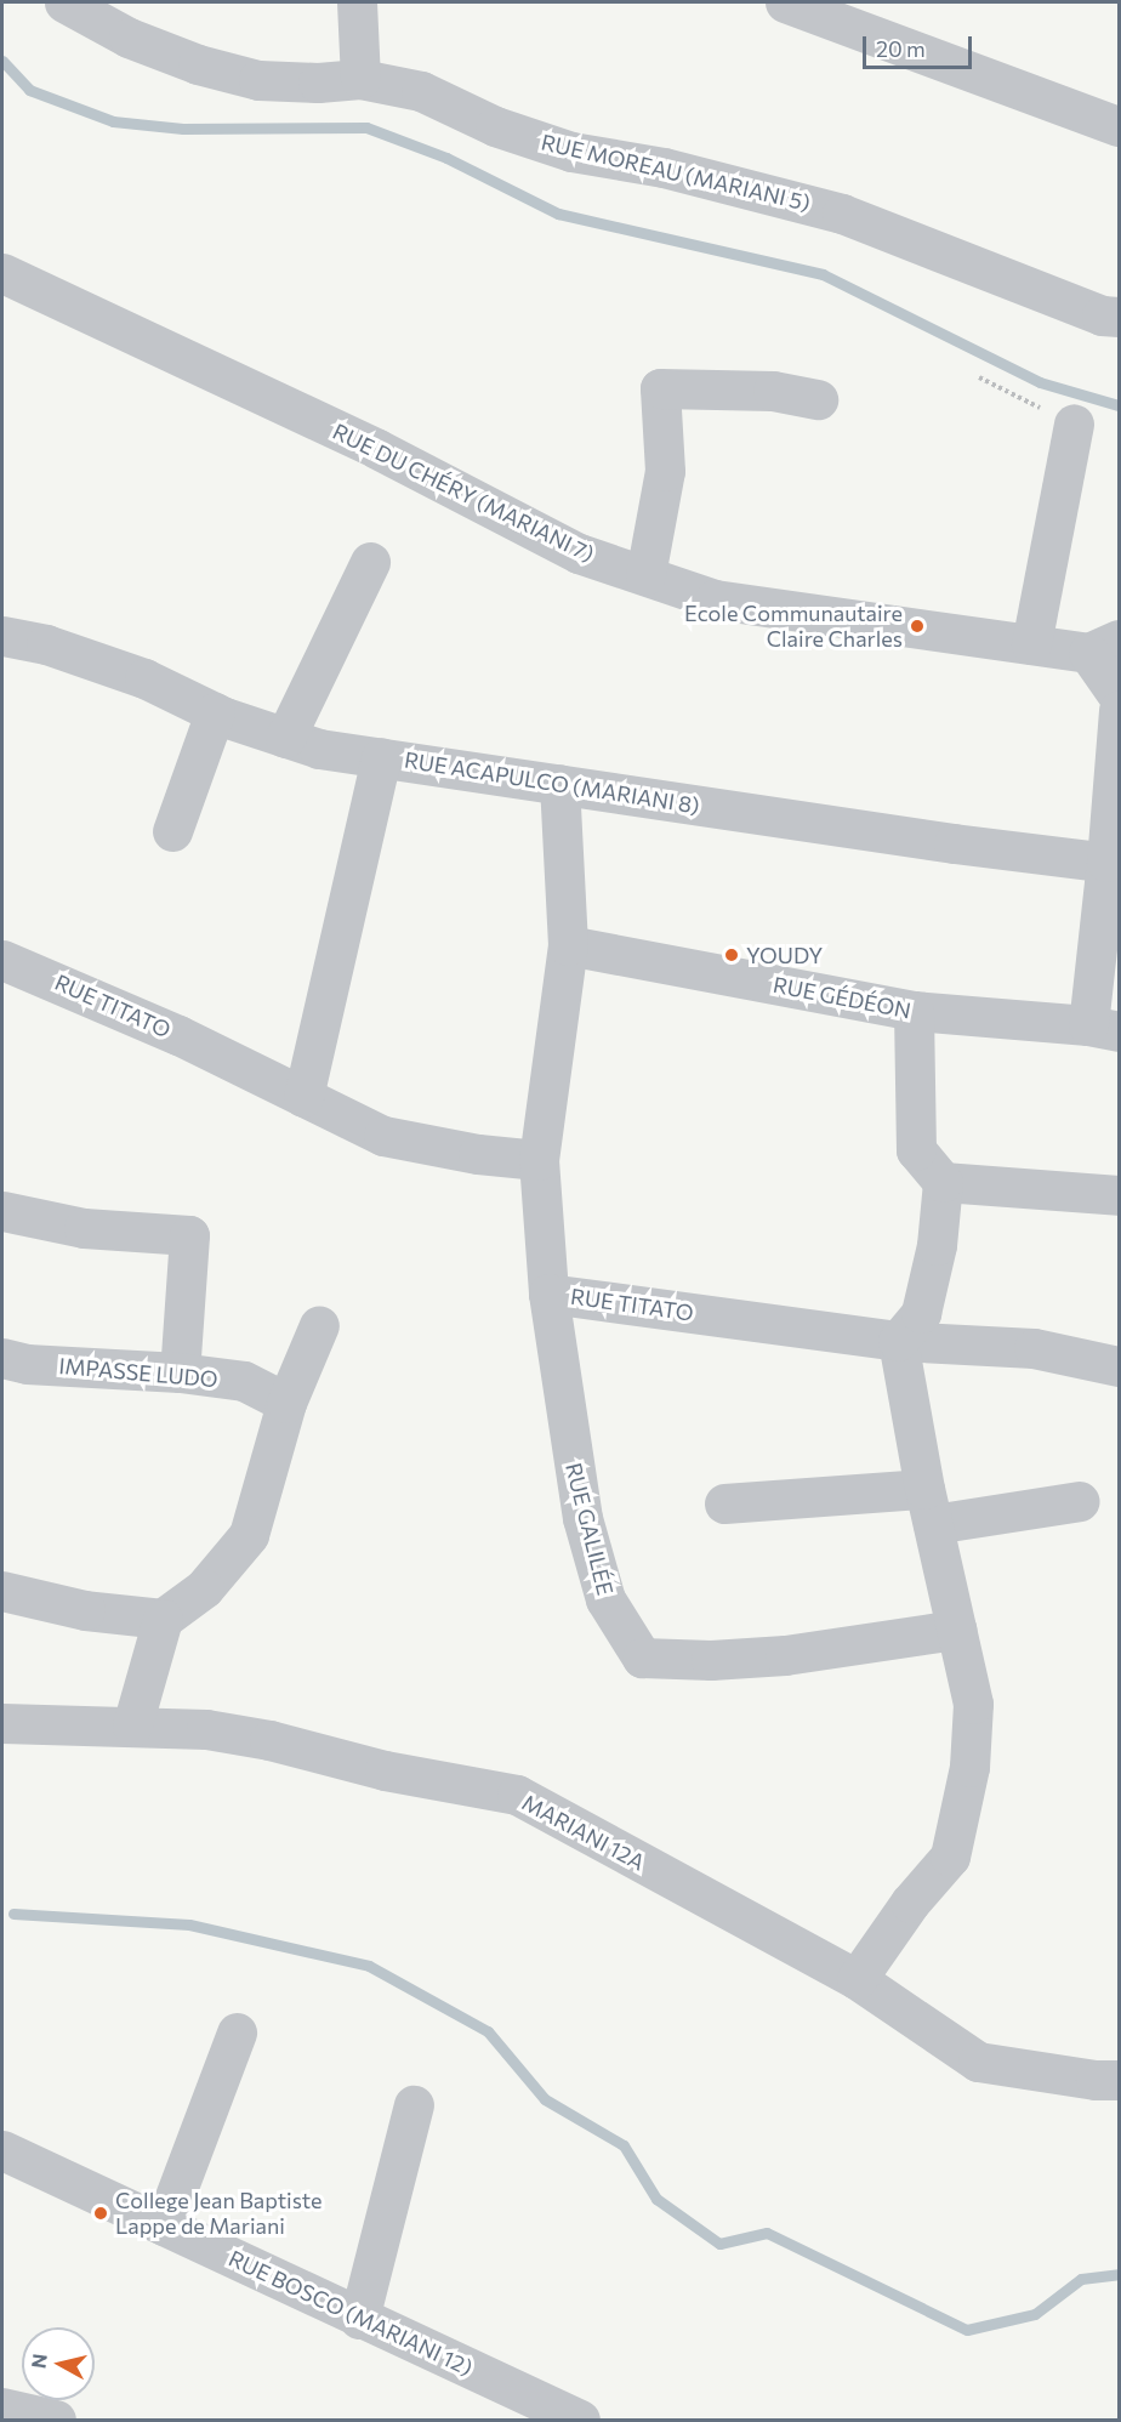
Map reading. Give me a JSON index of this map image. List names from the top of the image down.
{
  "streets": {
    "street": [
      "RUE MOREAU (MARIANI 5)",
      "RUE DU CHÉRY (MARIANI 7)",
      "RUE ACAPULCO (MARIANI 8)",
      "RUE GÉDÉON",
      "RUE TITATO",
      "IMPASSE LUDO",
      "RUE GALILÉE",
      "MARIANI 12A",
      "RUE BOSCO (MARIANI 12)"
    ]
  },
  "crossings": [
    ["RUE TITATO", "RUE GALILÉE"]
  ],
  "places": ["Ecole Communautaire Claire Charles", "YOUDY", "College Jean Baptiste Lappe de Mariani"],
  "scale_bar": "20 m",
  "north": "left"
}
